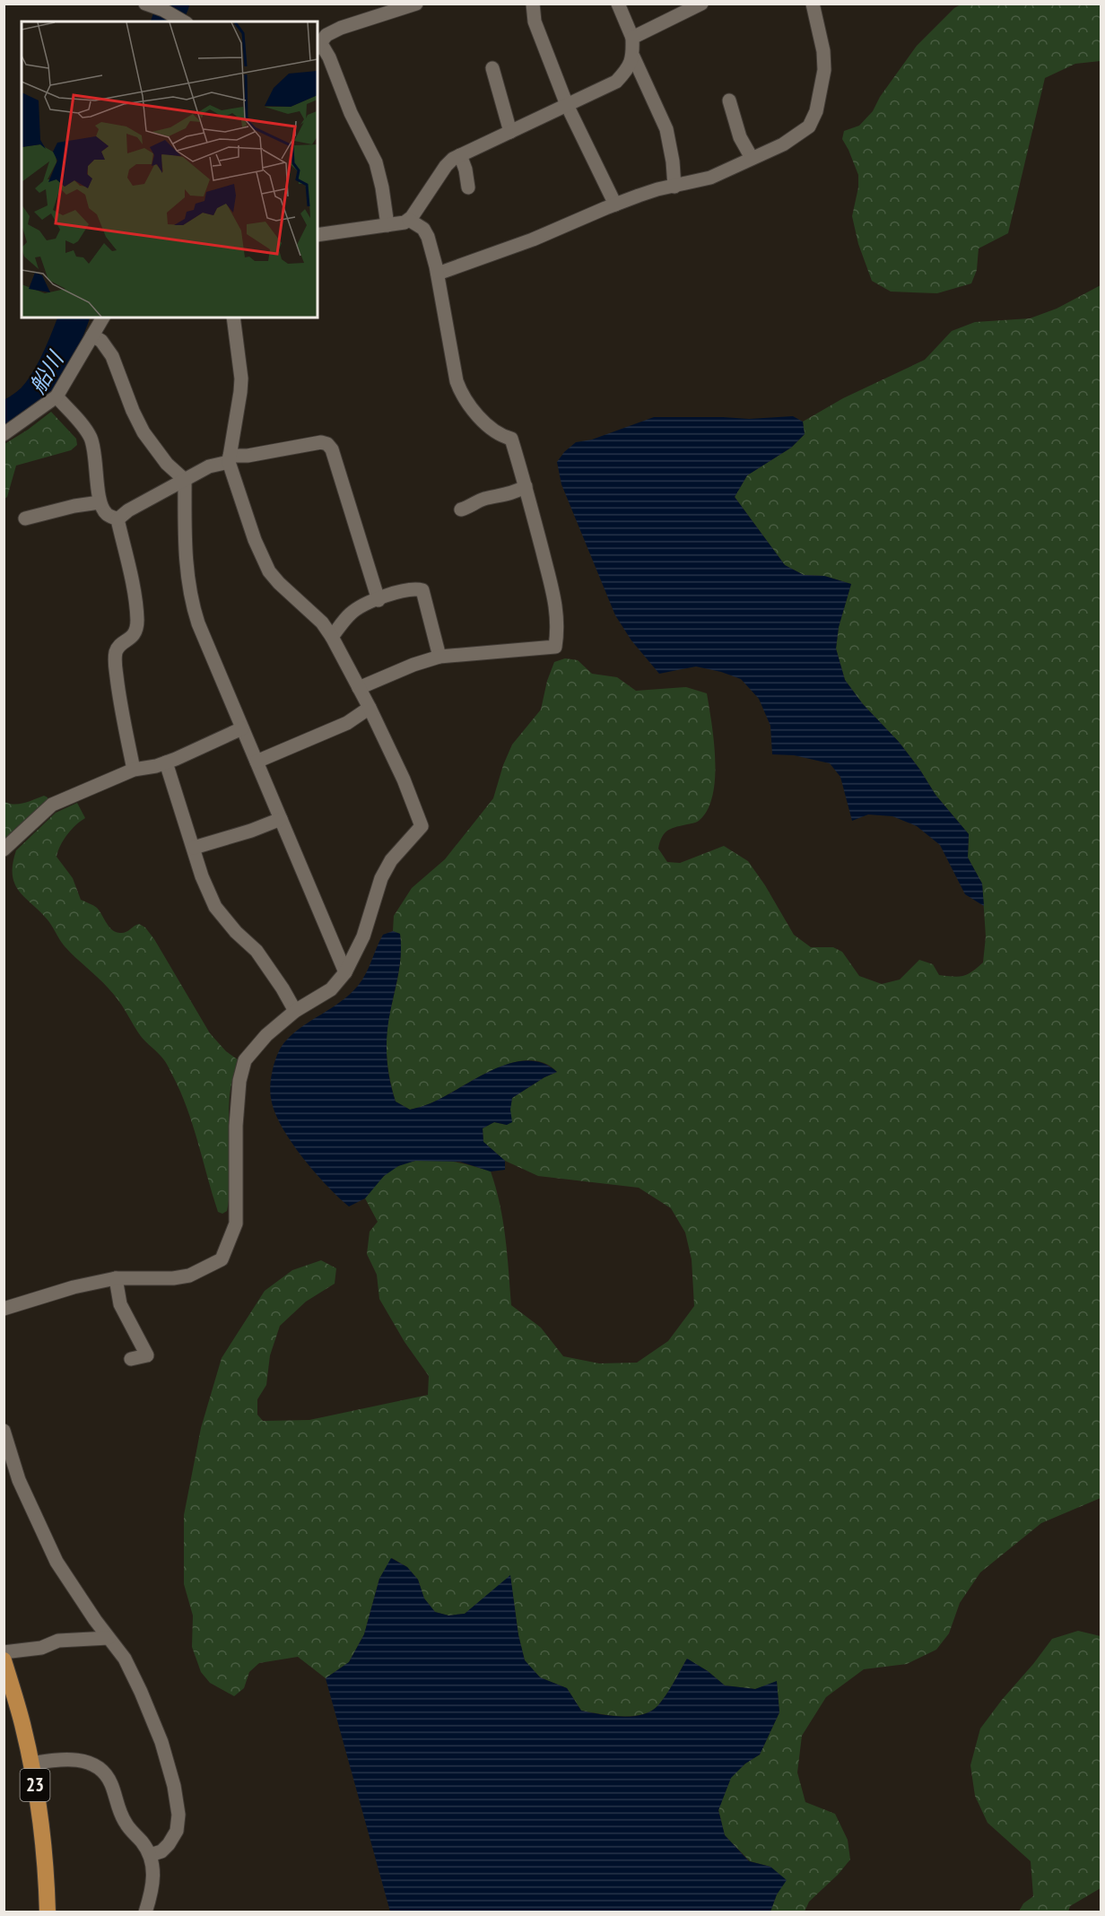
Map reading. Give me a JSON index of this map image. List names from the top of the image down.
{
  "streets": {
    "main road": ["23"]
  },
  "water": ["船川"]
}
